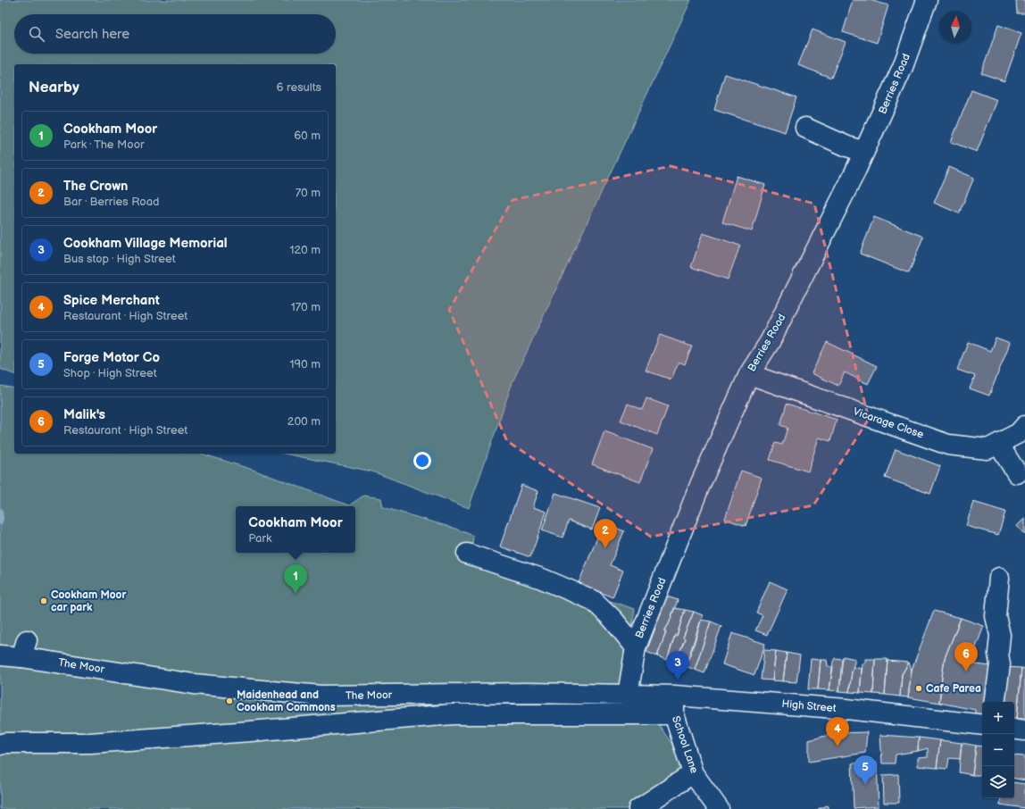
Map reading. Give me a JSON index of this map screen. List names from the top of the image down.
{
  "streets": {
    "street": [
      "Berries Road",
      "Vicarage Close",
      "The Moor",
      "High Street",
      "School Lane"
    ]
  },
  "crossings": [
    ["Berries Road", "Vicarage Close"],
    ["Berries Road", "The Moor"],
    ["The Moor", "High Street"],
    ["The Moor", "School Lane"],
    ["High Street", "School Lane"]
  ],
  "places": ["Cookham Moor car park", "Cafe Parea", "Maidenhead and Cookham Commons"],
  "north": "top",
  "page": {
    "search": "Search here",
    "heading": ["Nearby", "6 results"],
    "list": [
      {
        "mark": "1",
        "name": "Cookham Moor",
        "note": "Park · The Moor",
        "value": "60 m"
      },
      {
        "mark": "2",
        "name": "The Crown",
        "note": "Bar · Berries Road",
        "value": "70 m"
      },
      {
        "mark": "3",
        "name": "Cookham Village Memorial",
        "note": "Bus stop · High Street",
        "value": "120 m"
      },
      {
        "mark": "4",
        "name": "Spice Merchant",
        "note": "Restaurant · High Street",
        "value": "170 m"
      },
      {
        "mark": "5",
        "name": "Forge Motor Co",
        "note": "Shop · High Street",
        "value": "190 m"
      },
      {
        "mark": "6",
        "name": "Malik's",
        "note": "Restaurant · High Street",
        "value": "200 m"
      }
    ],
    "popup": ["Cookham Moor", "Park"],
    "pins": [
      "2",
      "1",
      "6",
      "3",
      "4",
      "5"
    ],
    "map_buttons": ["+", "−"]
  }
}
